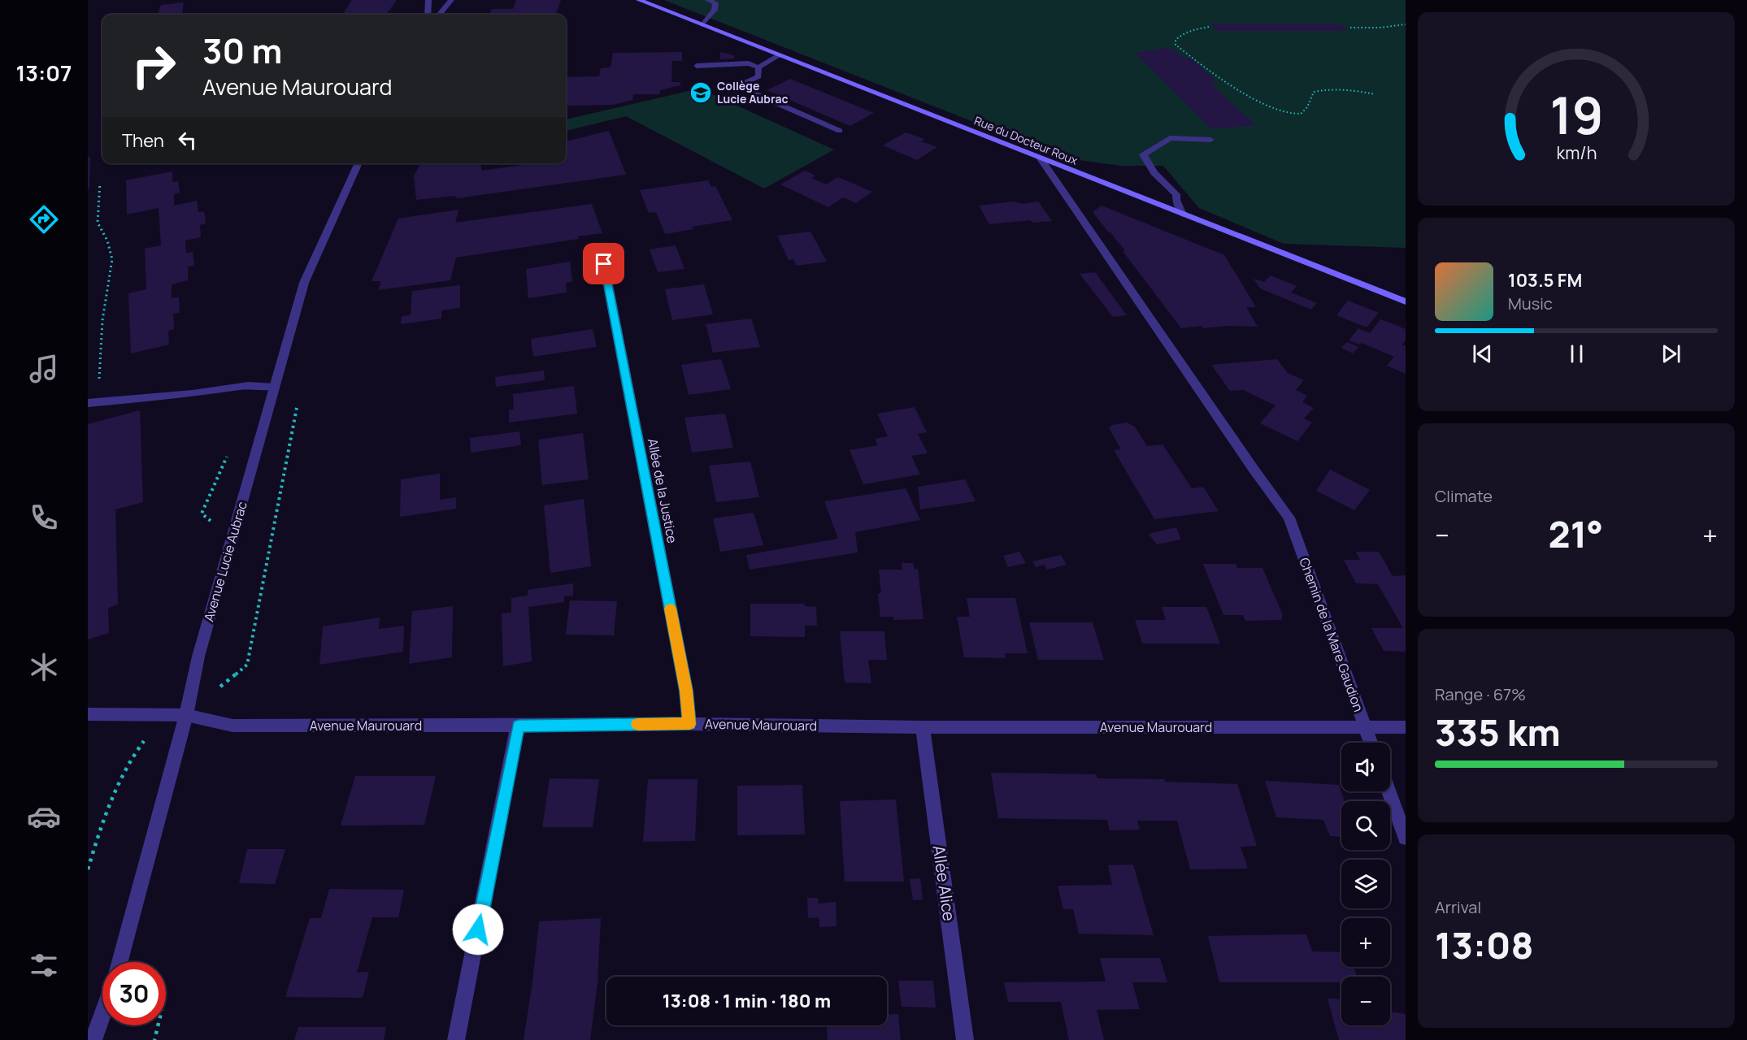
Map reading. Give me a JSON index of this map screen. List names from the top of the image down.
{
  "streets": {
    "main road": ["Rue du Docteur Roux"],
    "street": [
      "Allée de la Justice",
      "Avenue Lucie Aubrac",
      "Chemin de la Mare Gaudion",
      "Avenue Maurouard",
      "Allée Alice"
    ]
  },
  "crossings": [
    ["Rue du Docteur Roux", "Chemin de la Mare Gaudion"],
    ["Allée de la Justice", "Avenue Maurouard"],
    ["Avenue Lucie Aubrac", "Avenue Maurouard"],
    ["Chemin de la Mare Gaudion", "Avenue Maurouard"],
    ["Avenue Maurouard", "Allée Alice"]
  ],
  "places": {
    "school or university": ["Collège Lucie Aubrac"]
  },
  "page": {
    "tabs": "13:07",
    "turn": ["30 m", "Avenue Maurouard"],
    "then": "Then",
    "song": ["103.5 FM", "Music"],
    "tile": [
      "Climate",
      ["Range · 67%", "335 km"],
      ["Arrival", "13:08"]
    ],
    "heat": ["−", "21°", "+"],
    "map_buttons": ["+", "−"],
    "limit": "30",
    "trip": "13:08 · 1 min · 180 m",
    "gauge": ["19", "km/h"]
  }
}
